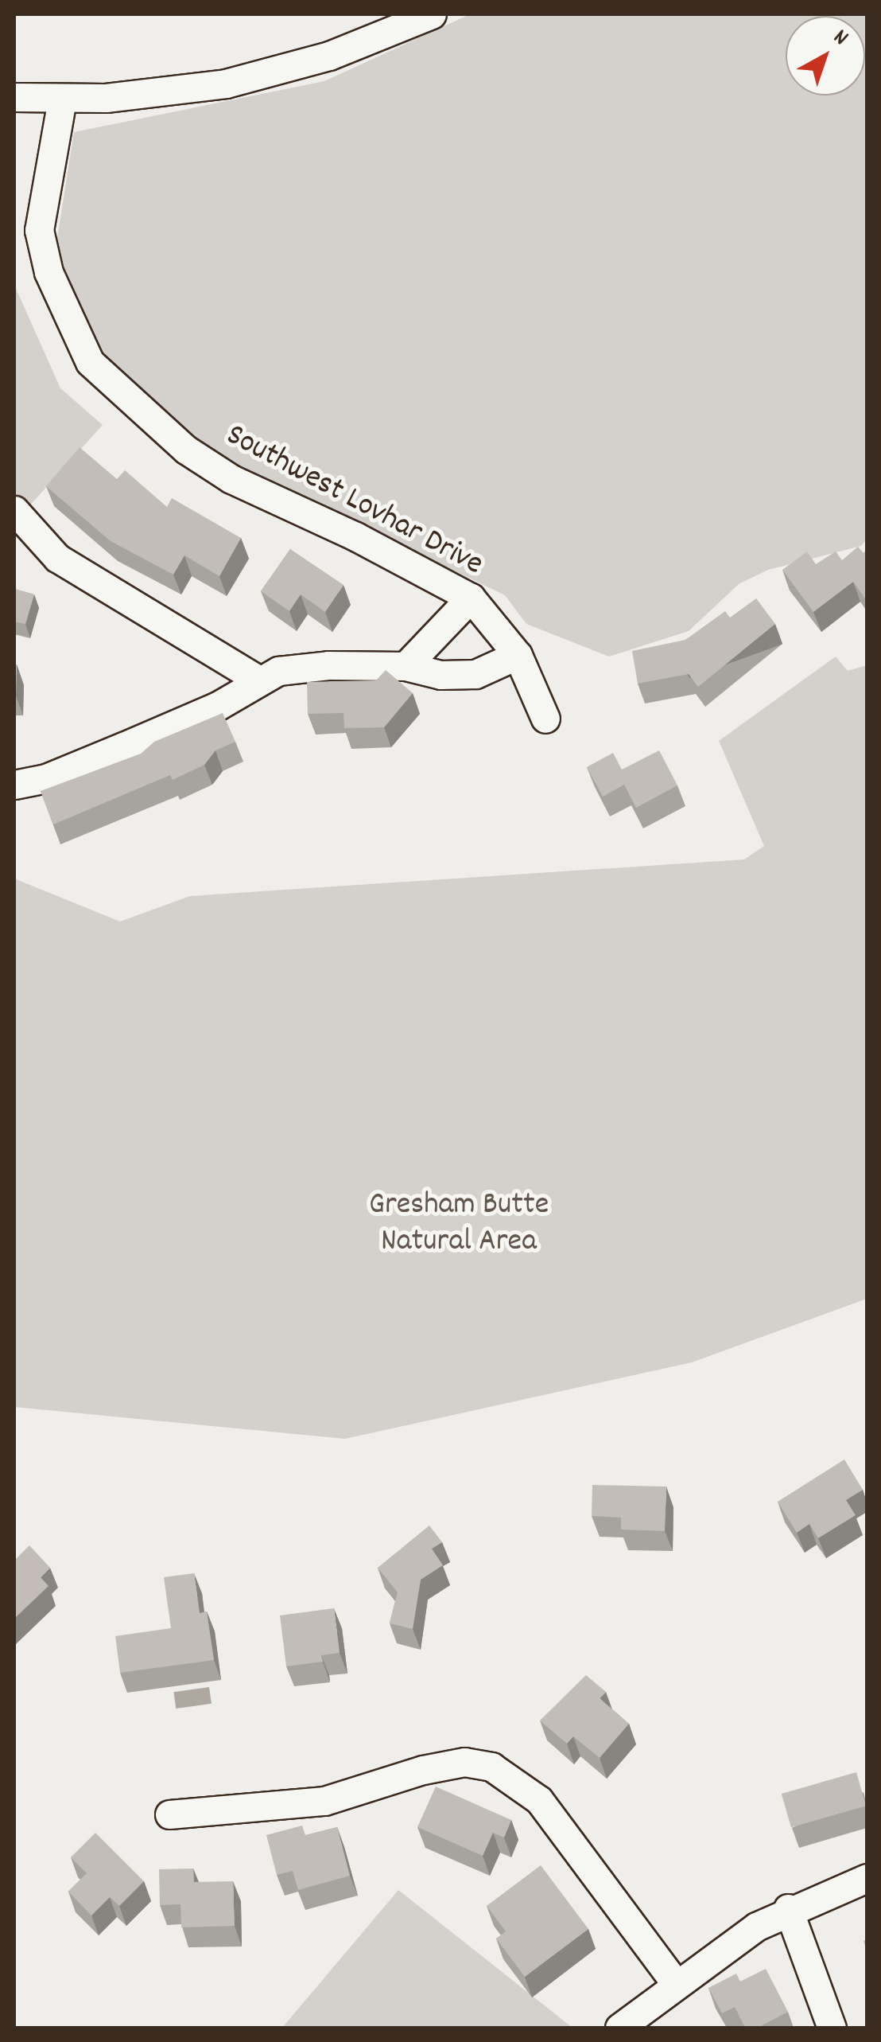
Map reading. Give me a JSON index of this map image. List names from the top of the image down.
{
  "streets": {
    "street": ["Southwest Lovhar Drive"]
  },
  "parks": ["Gresham Butte Natural Area"],
  "north": "top right"
}
